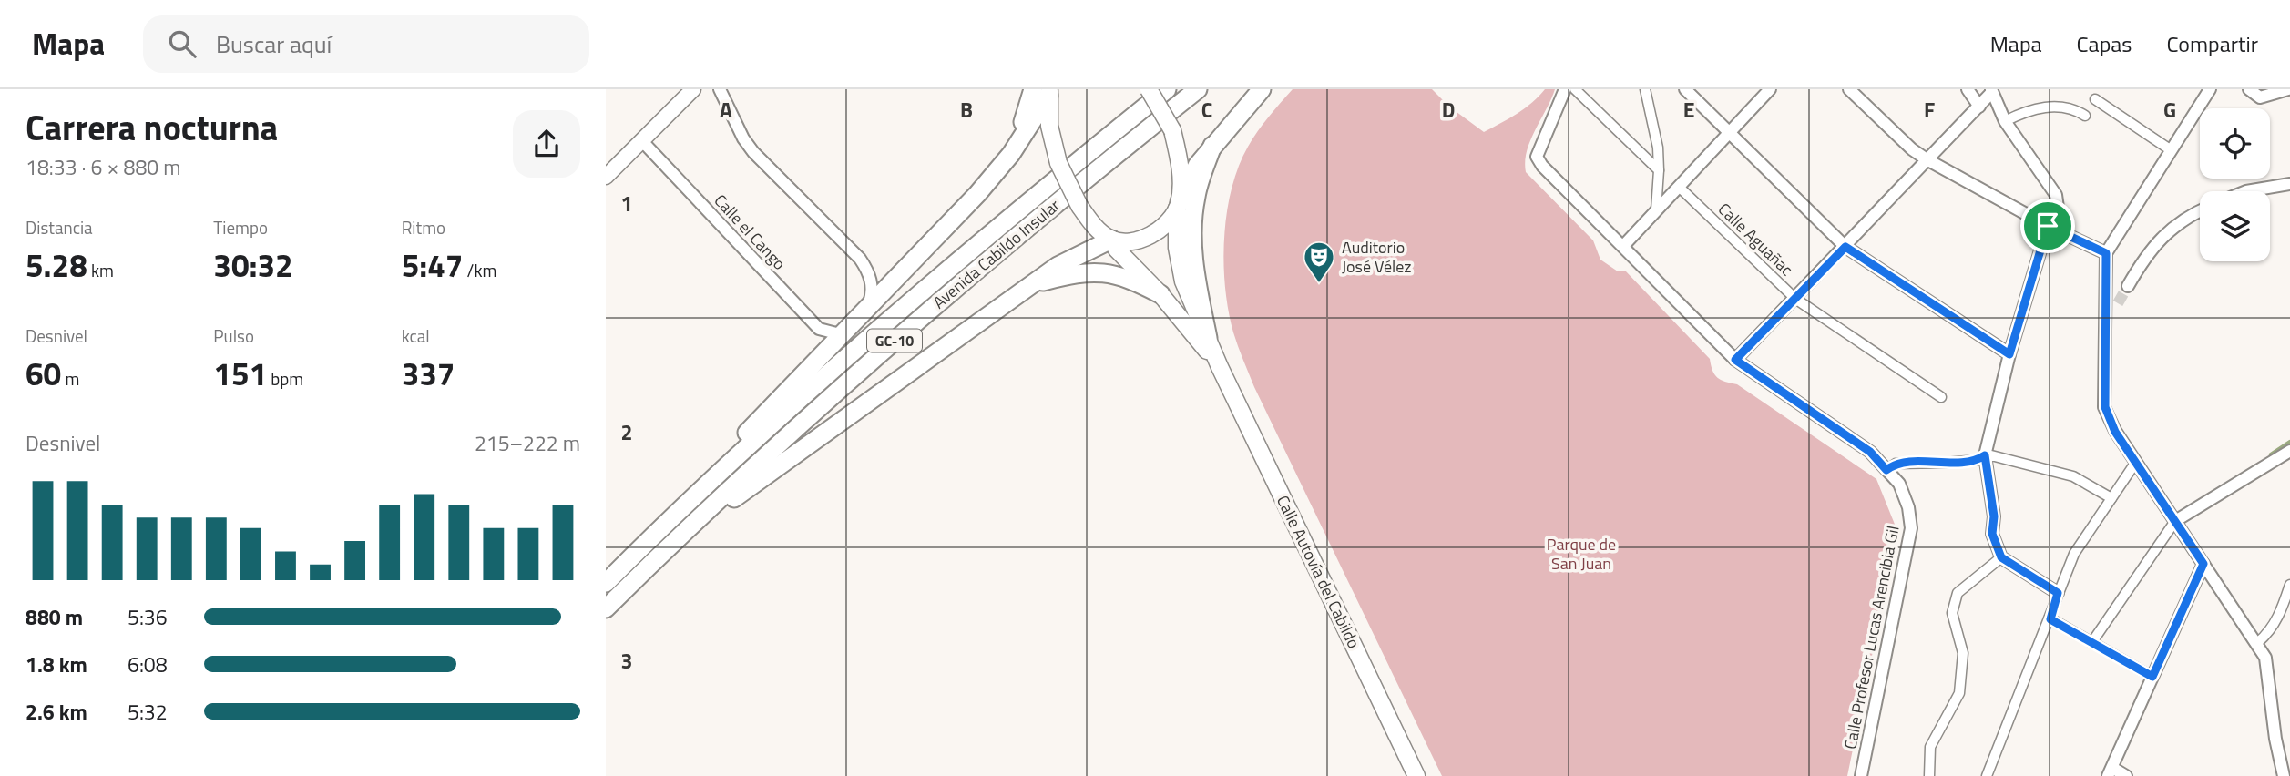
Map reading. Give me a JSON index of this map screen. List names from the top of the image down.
{
  "streets": {
    "main road": ["Avenida Cabildo Insular", "GC-10", "Calle Autovía del Cabildo"],
    "street": ["Calle el Cango", "Calle Aguañac", "Calle Profesor Lucas Arencibia Gil"]
  },
  "parks": ["Parque de San Juan"],
  "places": {
    "theatre": ["Auditorio José Vélez"]
  },
  "page": {
    "header": "Mapa",
    "search": "Buscar aquí",
    "nav": ["Mapa", "Capas", "Compartir"],
    "heading": ["Carrera nocturna", "18:33 · 6 × 880 m"],
    "stats": [
      ["Distancia", "5.28 km"],
      ["Tiempo", "30:32"],
      ["Ritmo", "5:47 /km"],
      ["Desnivel", "60 m"],
      ["Pulso", "151 bpm"],
      ["kcal", "337"]
    ],
    "chart": ["Desnivel", "215–222 m"],
    "list": [
      {
        "name": "880 m",
        "note": "5:36"
      },
      {
        "name": "1.8 km",
        "note": "6:08"
      },
      {
        "name": "2.6 km",
        "note": "5:32"
      }
    ]
  },
  "grid": {
    "columns": [
      "A",
      "B",
      "C",
      "D",
      "E",
      "F",
      "G"
    ],
    "rows": ["1", "2", "3"]
  }
}
